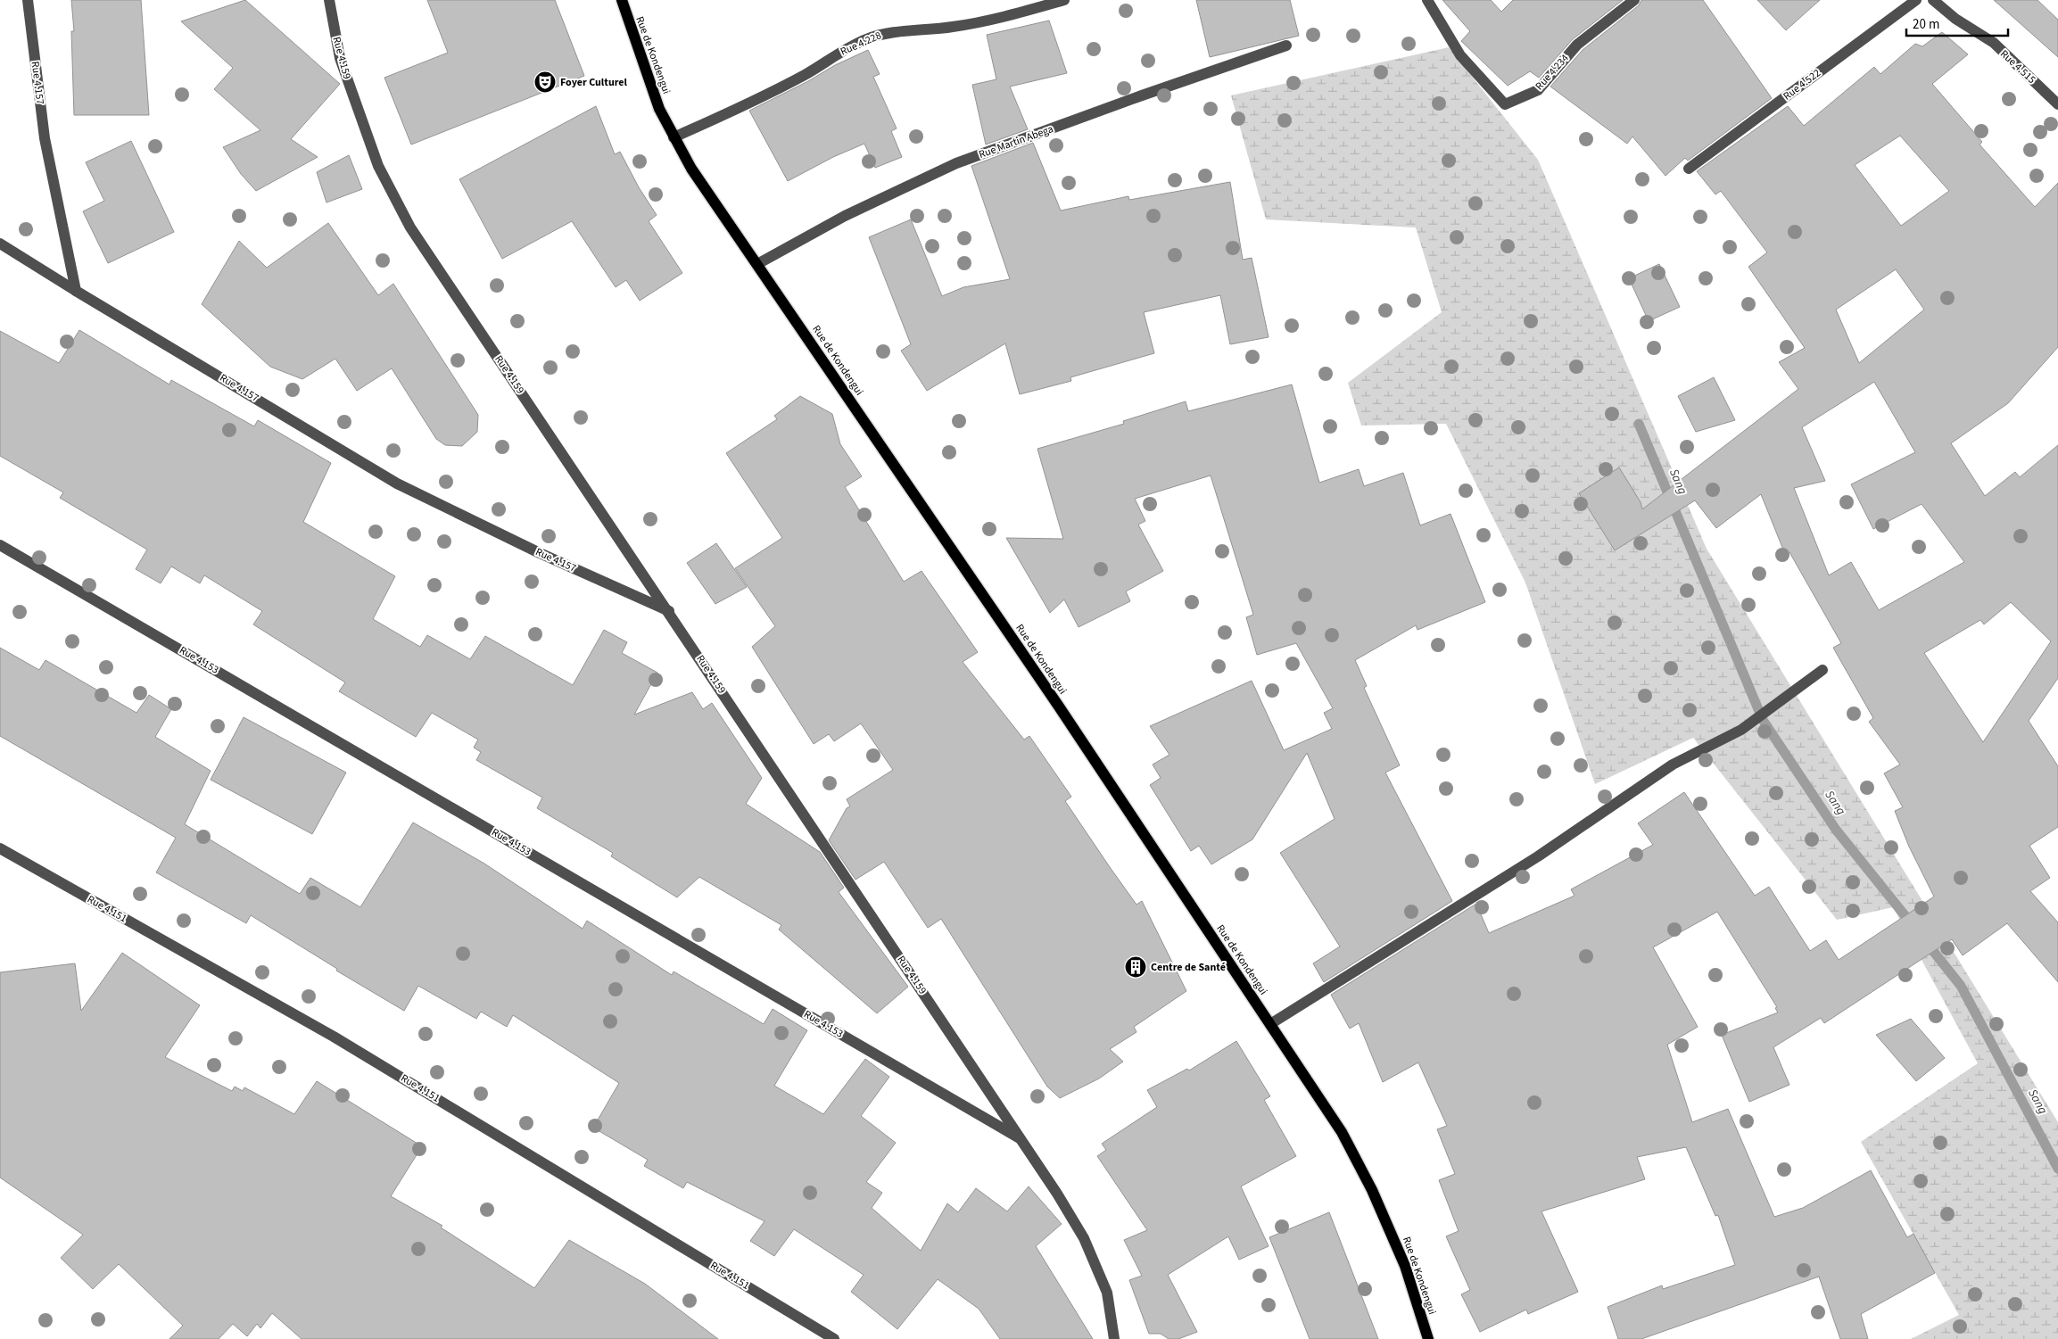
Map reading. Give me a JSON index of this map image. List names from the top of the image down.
{
  "streets": {
    "main road": ["Rue de Kondengui"],
    "street": [
      "Rue 4.228",
      "Rue 4.159",
      "Rue 4.515",
      "Rue 4.234",
      "Rue 4.157",
      "Rue 4.522",
      "Rue Martin Abega",
      "Rue 4.153",
      "Rue 4.151"
    ]
  },
  "crossings": [
    ["Rue 4.228", "Rue de Kondengui"],
    ["Rue de Kondengui", "Rue Martin Abega"],
    ["Rue 4.159", "Rue 4.157"],
    ["Rue 4.159", "Rue 4.153"]
  ],
  "water": ["Sang"],
  "places": {
    "theatre": ["Foyer Culturel"],
    "building": ["Centre de Santé"]
  },
  "scale_bar": "20 m"
}
